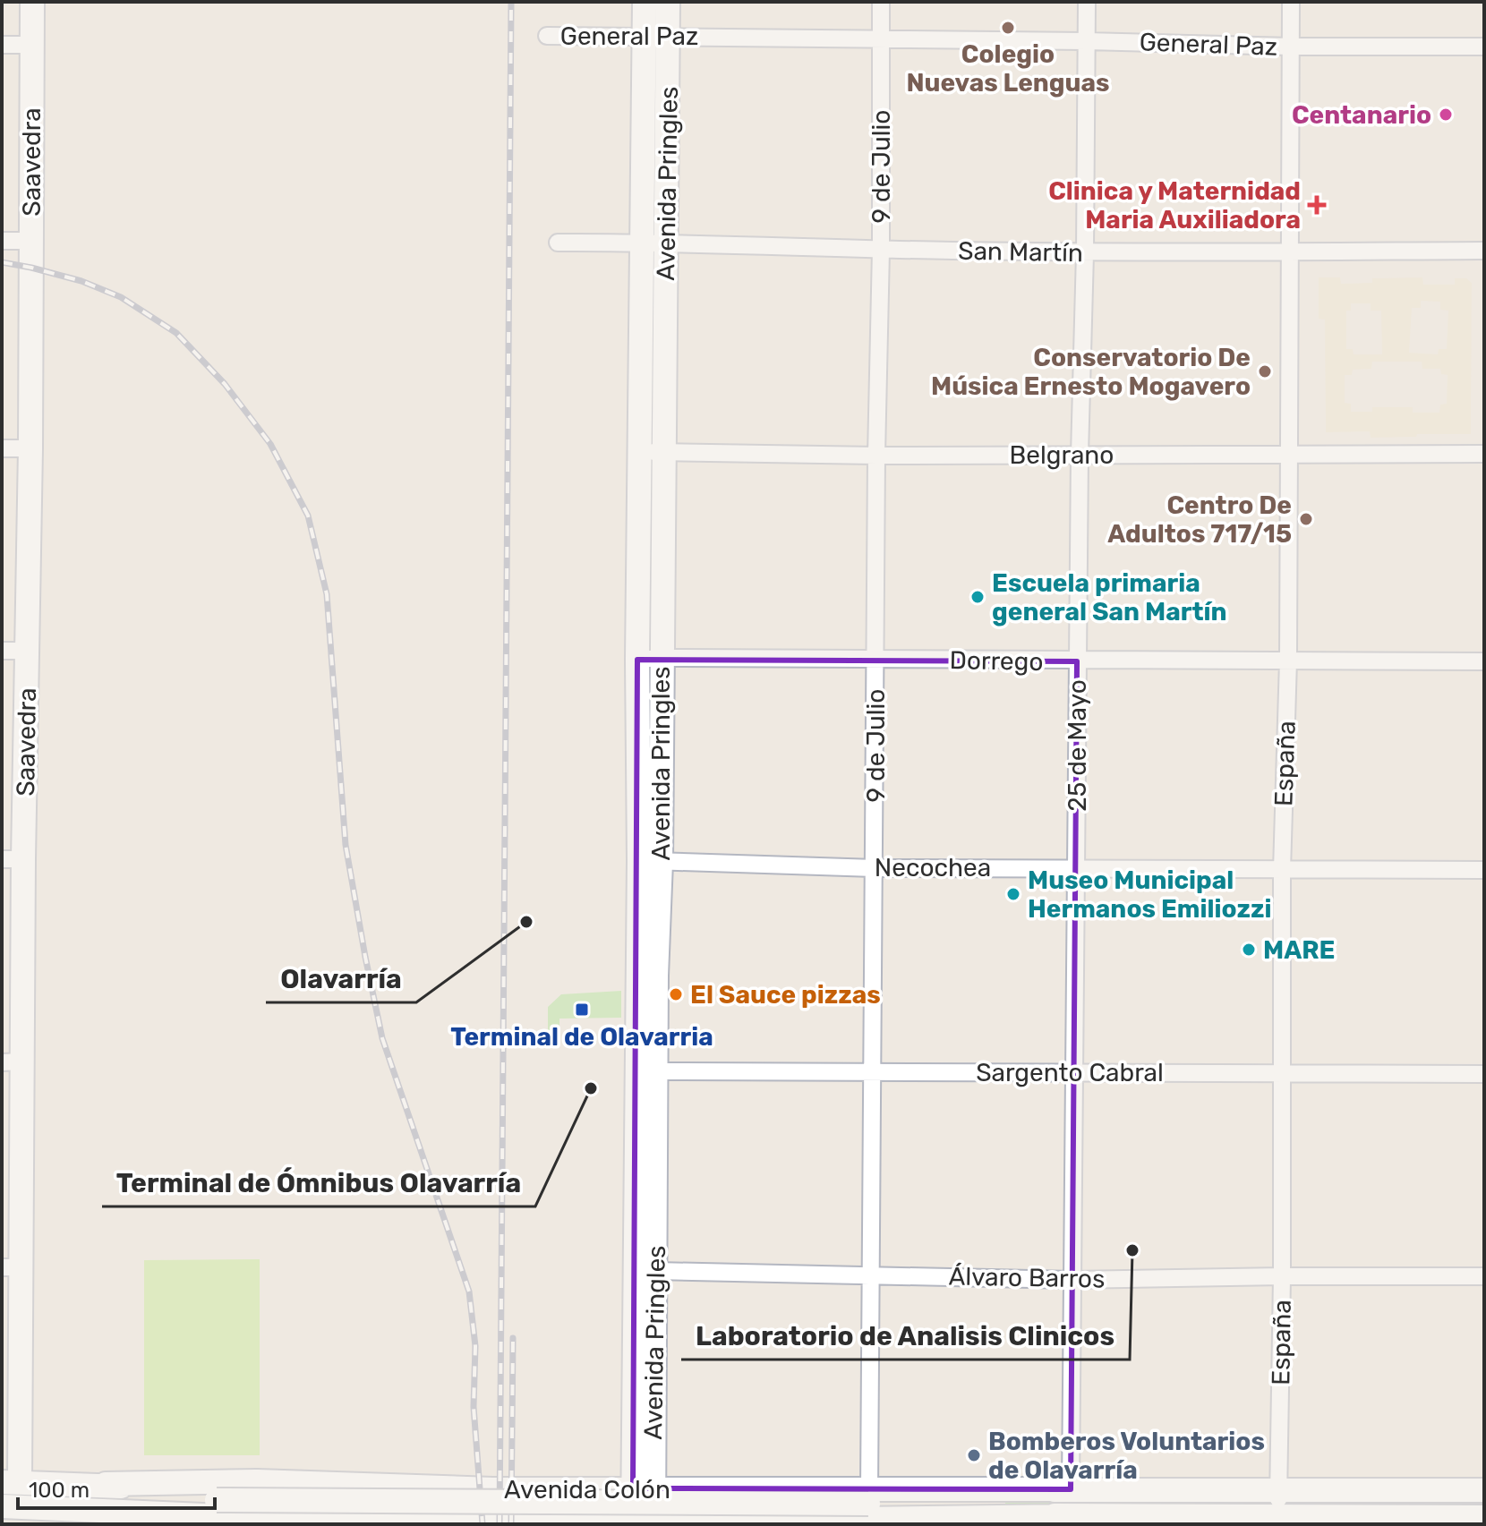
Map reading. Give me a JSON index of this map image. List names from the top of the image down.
{
  "streets": {
    "main road": ["Saavedra", "Avenida Pringles", "Avenida Colón"],
    "street": [
      "General Paz",
      "9 de Julio",
      "San Martín",
      "Belgrano",
      "Dorrego",
      "25 de Mayo",
      "España",
      "Necochea",
      "Sargento Cabral",
      "Álvaro Barros"
    ]
  },
  "crossings": [
    ["General Paz", "9 de Julio"],
    ["General Paz", "Avenida Pringles"],
    ["General Paz", "25 de Mayo"],
    ["General Paz", "España"],
    ["Saavedra", "Avenida Colón"],
    ["9 de Julio", "San Martín"],
    ["9 de Julio", "Belgrano"],
    ["9 de Julio", "Dorrego"],
    ["9 de Julio", "Necochea"],
    ["9 de Julio", "Sargento Cabral"],
    ["9 de Julio", "Álvaro Barros"],
    ["9 de Julio", "Avenida Colón"],
    ["Avenida Pringles", "San Martín"],
    ["Avenida Pringles", "Belgrano"],
    ["Avenida Pringles", "Dorrego"],
    ["Avenida Pringles", "Necochea"],
    ["Avenida Pringles", "Sargento Cabral"],
    ["Avenida Pringles", "Álvaro Barros"],
    ["Avenida Pringles", "Avenida Colón"],
    ["San Martín", "25 de Mayo"],
    ["San Martín", "España"],
    ["Belgrano", "25 de Mayo"],
    ["Belgrano", "España"],
    ["Dorrego", "25 de Mayo"],
    ["Dorrego", "España"],
    ["25 de Mayo", "Necochea"],
    ["25 de Mayo", "Sargento Cabral"],
    ["25 de Mayo", "Álvaro Barros"],
    ["25 de Mayo", "Avenida Colón"],
    ["España", "Necochea"],
    ["España", "Sargento Cabral"],
    ["España", "Álvaro Barros"],
    ["España", "Avenida Colón"]
  ],
  "places": {
    "other": [
      "Colegio Nuevas Lenguas",
      "Centanario",
      "Conservatorio De Música Ernesto Mogavero",
      "Centro De Adultos 717/15",
      "Escuela primaria general San Martín",
      "Museo Municipal Hermanos Emiliozzi",
      "Olavarría",
      "MARE",
      "El Sauce pizzas",
      "Terminal de Ómnibus Olavarría",
      "Laboratorio de Analisis Clinicos",
      "Bomberos Voluntarios de Olavarría"
    ],
    "health": ["Clinica y Maternidad Maria Auxiliadora"],
    "transit": ["Terminal de Olavarria"]
  },
  "scale_bar": "100 m"
}
